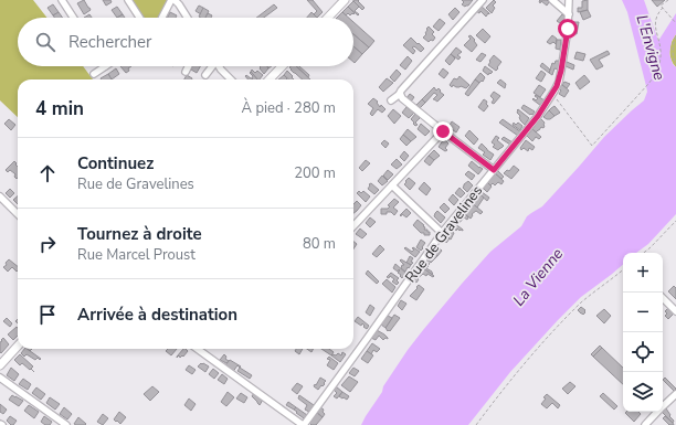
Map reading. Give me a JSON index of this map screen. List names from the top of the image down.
{
  "streets": {
    "street": ["Rue de Gravelines"]
  },
  "water": ["L'Envigne", "La Vienne"],
  "page": {
    "search": "Rechercher",
    "heading": ["4 min", "À pied · 280 m"],
    "list": [
      ["Continuez", "Rue de Gravelines", "200 m"],
      ["Tournez à droite", "Rue Marcel Proust", "80 m"],
      "Arrivée à destination"
    ],
    "map_buttons": ["+", "−"]
  }
}
